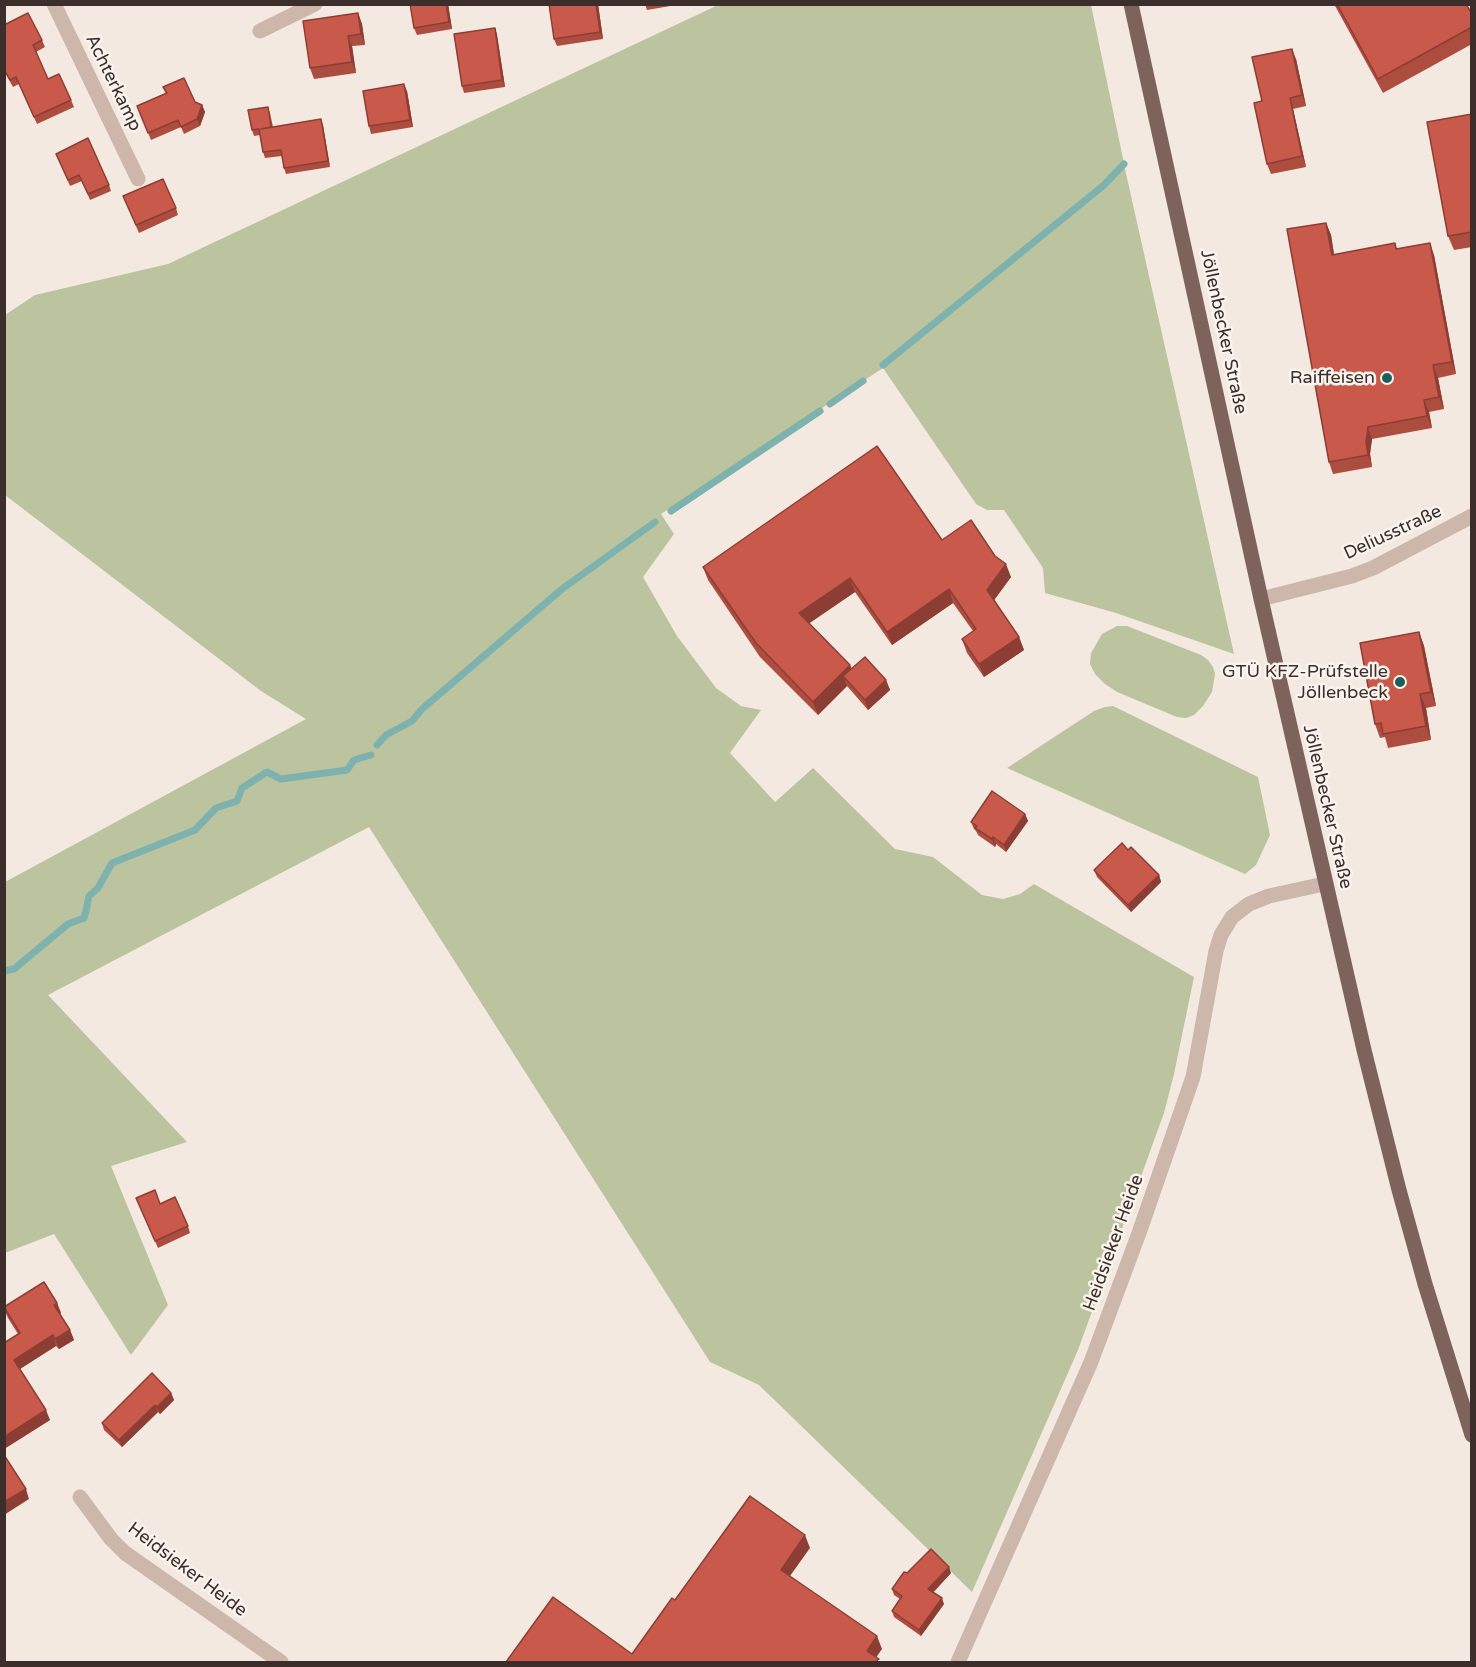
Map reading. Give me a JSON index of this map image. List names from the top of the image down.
{
  "streets": {
    "main road": ["Jöllenbecker Straße"],
    "street": ["Achterkamp", "Deliusstraße", "Heidsieker Heide"]
  },
  "crossings": [
    ["Jöllenbecker Straße", "Deliusstraße"],
    ["Jöllenbecker Straße", "Heidsieker Heide"]
  ],
  "places": ["Raiffeisen", "GTÜ KFZ-Prüfstelle Jöllenbeck"]
}
